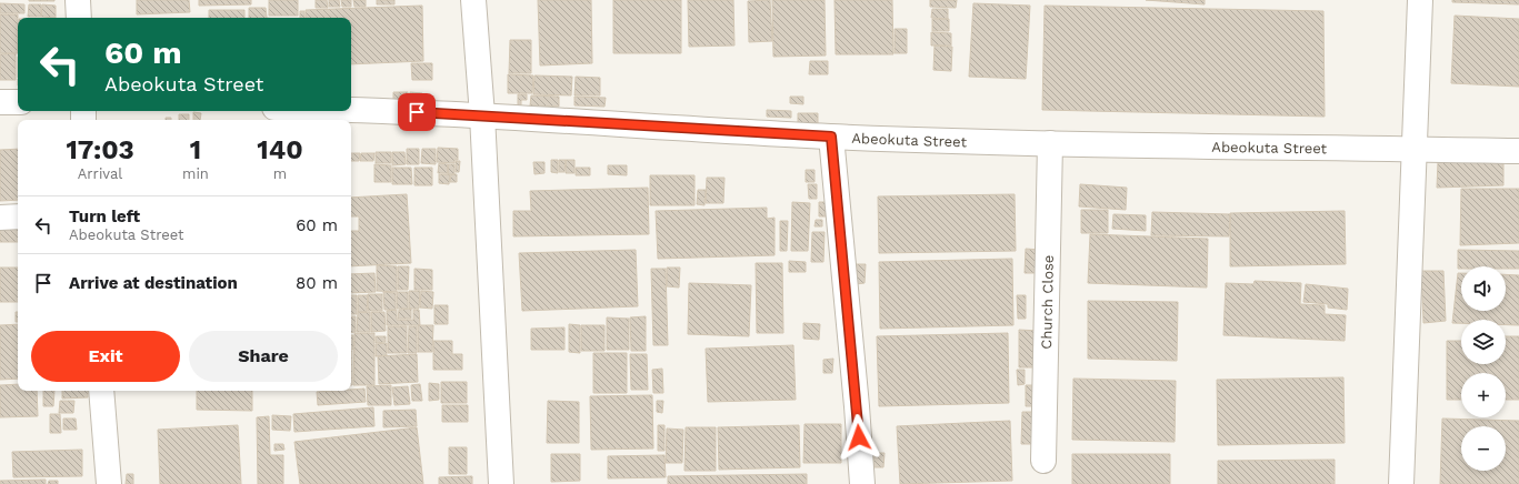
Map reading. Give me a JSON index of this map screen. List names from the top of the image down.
{
  "streets": {
    "street": ["Abeokuta Street", "Church Close"]
  },
  "crossings": [
    ["Abeokuta Street", "Church Close"]
  ],
  "page": {
    "turn": ["60 m", "Abeokuta Street"],
    "eta": [
      "17:03",
      "Arrival",
      "1",
      "min",
      "140",
      "m"
    ],
    "list": [
      {
        "name": "Turn left",
        "note": "Abeokuta Street",
        "value": "60 m"
      },
      {
        "name": "Arrive at destination",
        "value": "80 m"
      }
    ],
    "map_buttons": ["+", "−"],
    "buttons": ["Exit", "Share"]
  }
}
